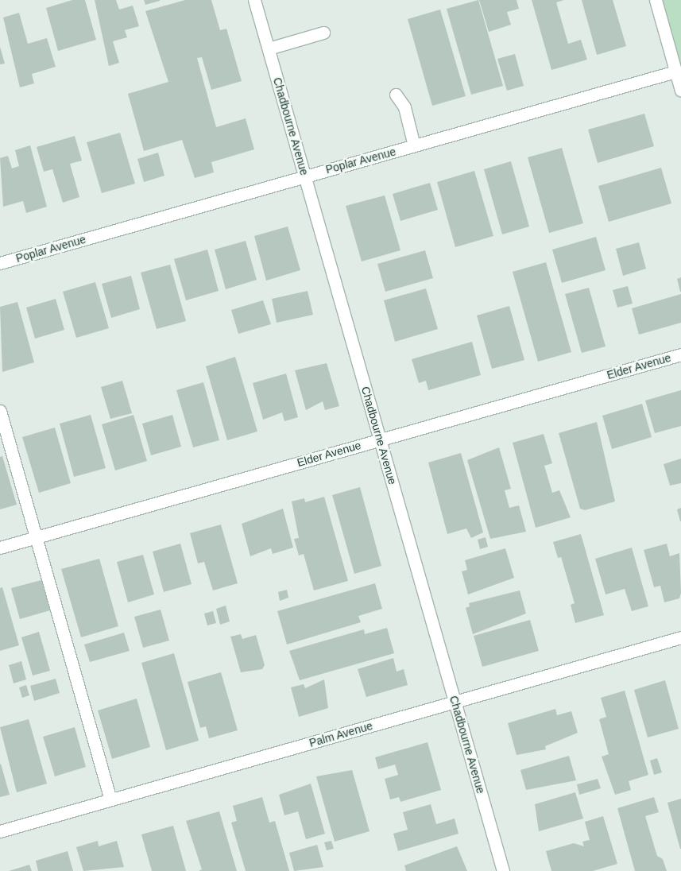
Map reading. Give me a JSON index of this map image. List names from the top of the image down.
{
  "streets": {
    "street": [
      "Chadbourne Avenue",
      "Poplar Avenue",
      "Elder Avenue",
      "Palm Avenue"
    ]
  },
  "crossings": [
    ["Chadbourne Avenue", "Poplar Avenue"],
    ["Chadbourne Avenue", "Elder Avenue"],
    ["Chadbourne Avenue", "Palm Avenue"]
  ]
}
